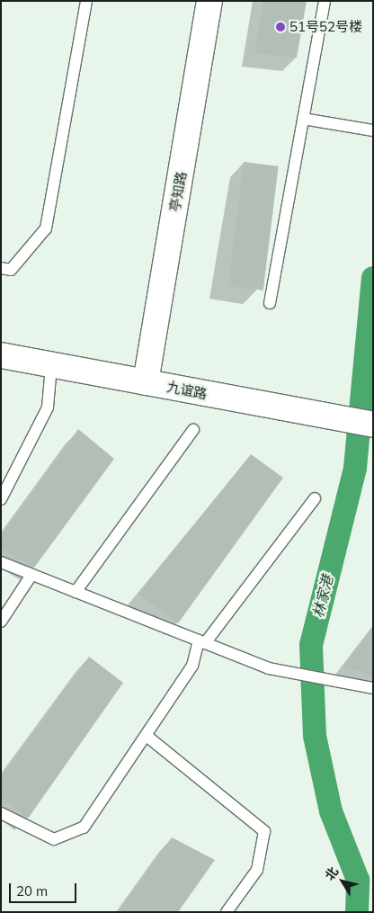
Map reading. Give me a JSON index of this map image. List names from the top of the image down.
{
  "streets": {
    "street": ["亭知路", "九谊路"]
  },
  "crossings": [
    ["亭知路", "九谊路"]
  ],
  "water": ["林家港"],
  "places": ["51号52号楼"],
  "scale_bar": "20 m",
  "north": "top left"
}
